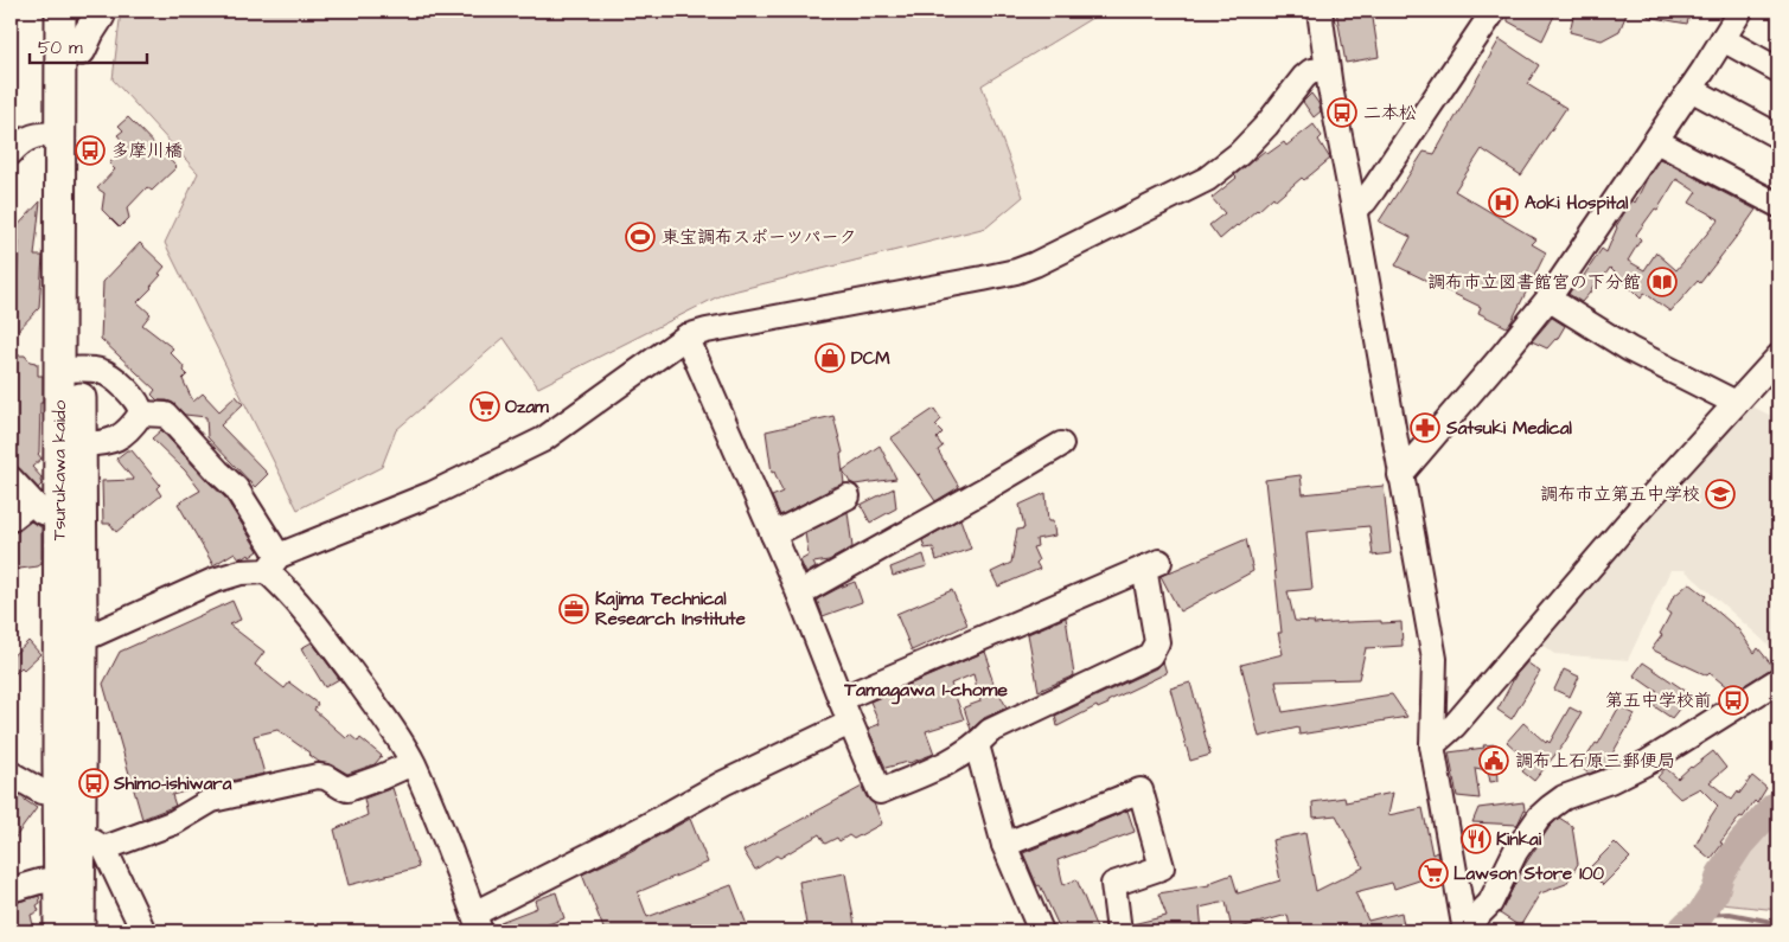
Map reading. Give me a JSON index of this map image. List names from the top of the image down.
{
  "streets": {
    "main road": ["Tsurukawa kaido"]
  },
  "districts": ["Tamagawa 1-chome"],
  "places": {
    "bus stop": [
      "二本松",
      "多摩川橋",
      "第五中学校前",
      "Shimo-ishiwara"
    ],
    "hospital": ["Aoki Hospital"],
    "sports": ["東宝調布スポーツパーク"],
    "library": ["調布市立図書館宮の下分館"],
    "shop": ["DCM"],
    "supermarket": ["Ozam", "Lawson Store 100"],
    "pharmacy": ["Satsuki Medical"],
    "school or university": ["調布市立第五中学校"],
    "office": ["Kajima Technical Research Institute"],
    "public building": ["調布上石原三郵便局"],
    "restaurant": ["Kinkai"]
  },
  "scale_bar": "50 m"
}
